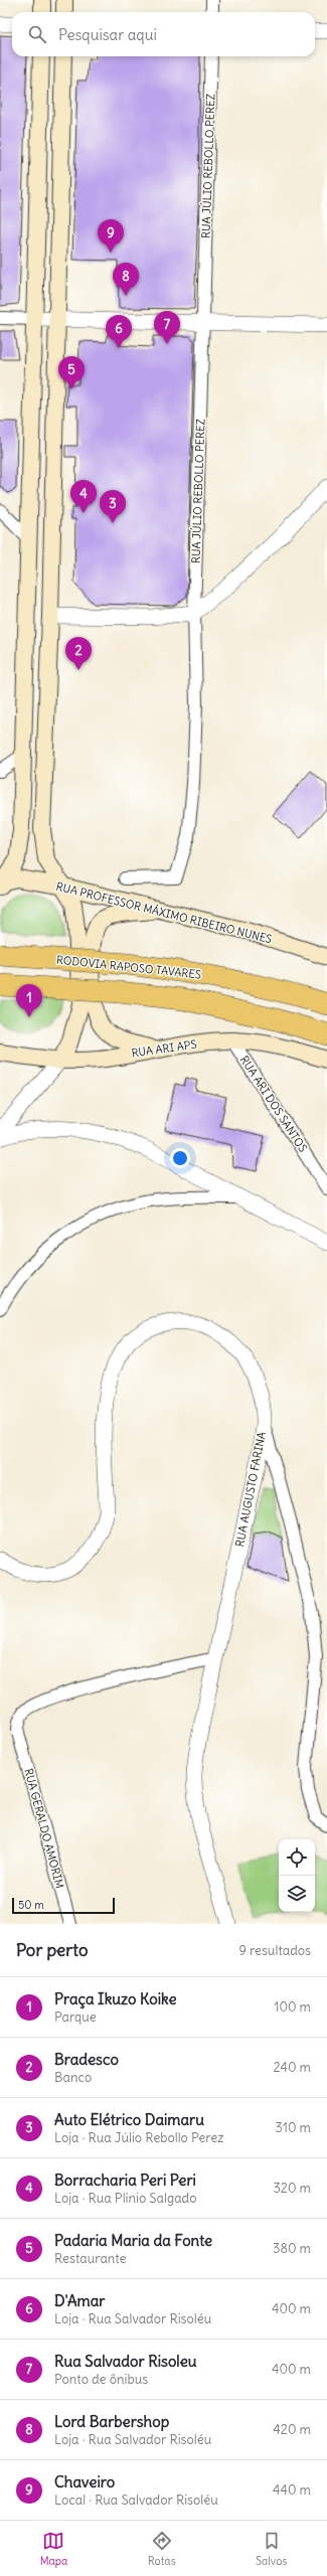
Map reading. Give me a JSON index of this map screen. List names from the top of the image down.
{
  "streets": {
    "highway": ["RODOVIA RAPOSO TAVARES"],
    "main road": ["RUA PROFESSOR MÁXIMO RIBEIRO NUNES", "RUA ARI APS"],
    "street": [
      "RUA JÚLIO REBOLLO PEREZ",
      "RUA ARI DOS SANTOS",
      "RUA AUGUSTO FARINA",
      "RUA GERALDO AMORIM"
    ]
  },
  "crossings": [
    ["RUA ARI APS", "RUA ARI DOS SANTOS"],
    ["RUA AUGUSTO FARINA", "RUA GERALDO AMORIM"]
  ],
  "scale_bar": "50 m",
  "page": {
    "search": "Pesquisar aqui",
    "pins": [
      "9",
      "8",
      "7",
      "6",
      "5",
      "4",
      "3",
      "2",
      "1"
    ],
    "scale": "50 m",
    "heading": ["Por perto", "9 resultados"],
    "list": [
      {
        "mark": "1",
        "name": "Praça Ikuzo Koike",
        "note": "Parque",
        "value": "100 m"
      },
      {
        "mark": "2",
        "name": "Bradesco",
        "note": "Banco",
        "value": "240 m"
      },
      {
        "mark": "3",
        "name": "Auto Elétrico Daimaru",
        "note": "Loja · Rua Júlio Rebollo Perez",
        "value": "310 m"
      },
      {
        "mark": "4",
        "name": "Borracharia Peri Peri",
        "note": "Loja · Rua Plínio Salgado",
        "value": "320 m"
      },
      {
        "mark": "5",
        "name": "Padaria Maria da Fonte",
        "note": "Restaurante",
        "value": "380 m"
      },
      {
        "mark": "6",
        "name": "D'Amar",
        "note": "Loja · Rua Salvador Risoléu",
        "value": "400 m"
      },
      {
        "mark": "7",
        "name": "Rua Salvador Risoleu",
        "note": "Ponto de ônibus",
        "value": "400 m"
      },
      {
        "mark": "8",
        "name": "Lord Barbershop",
        "note": "Loja · Rua Salvador Risoléu",
        "value": "420 m"
      },
      {
        "mark": "9",
        "name": "Chaveiro",
        "note": "Local · Rua Salvador Risoléu",
        "value": "440 m"
      }
    ],
    "nav": ["Mapa", "Rotas", "Salvos"]
  }
}
